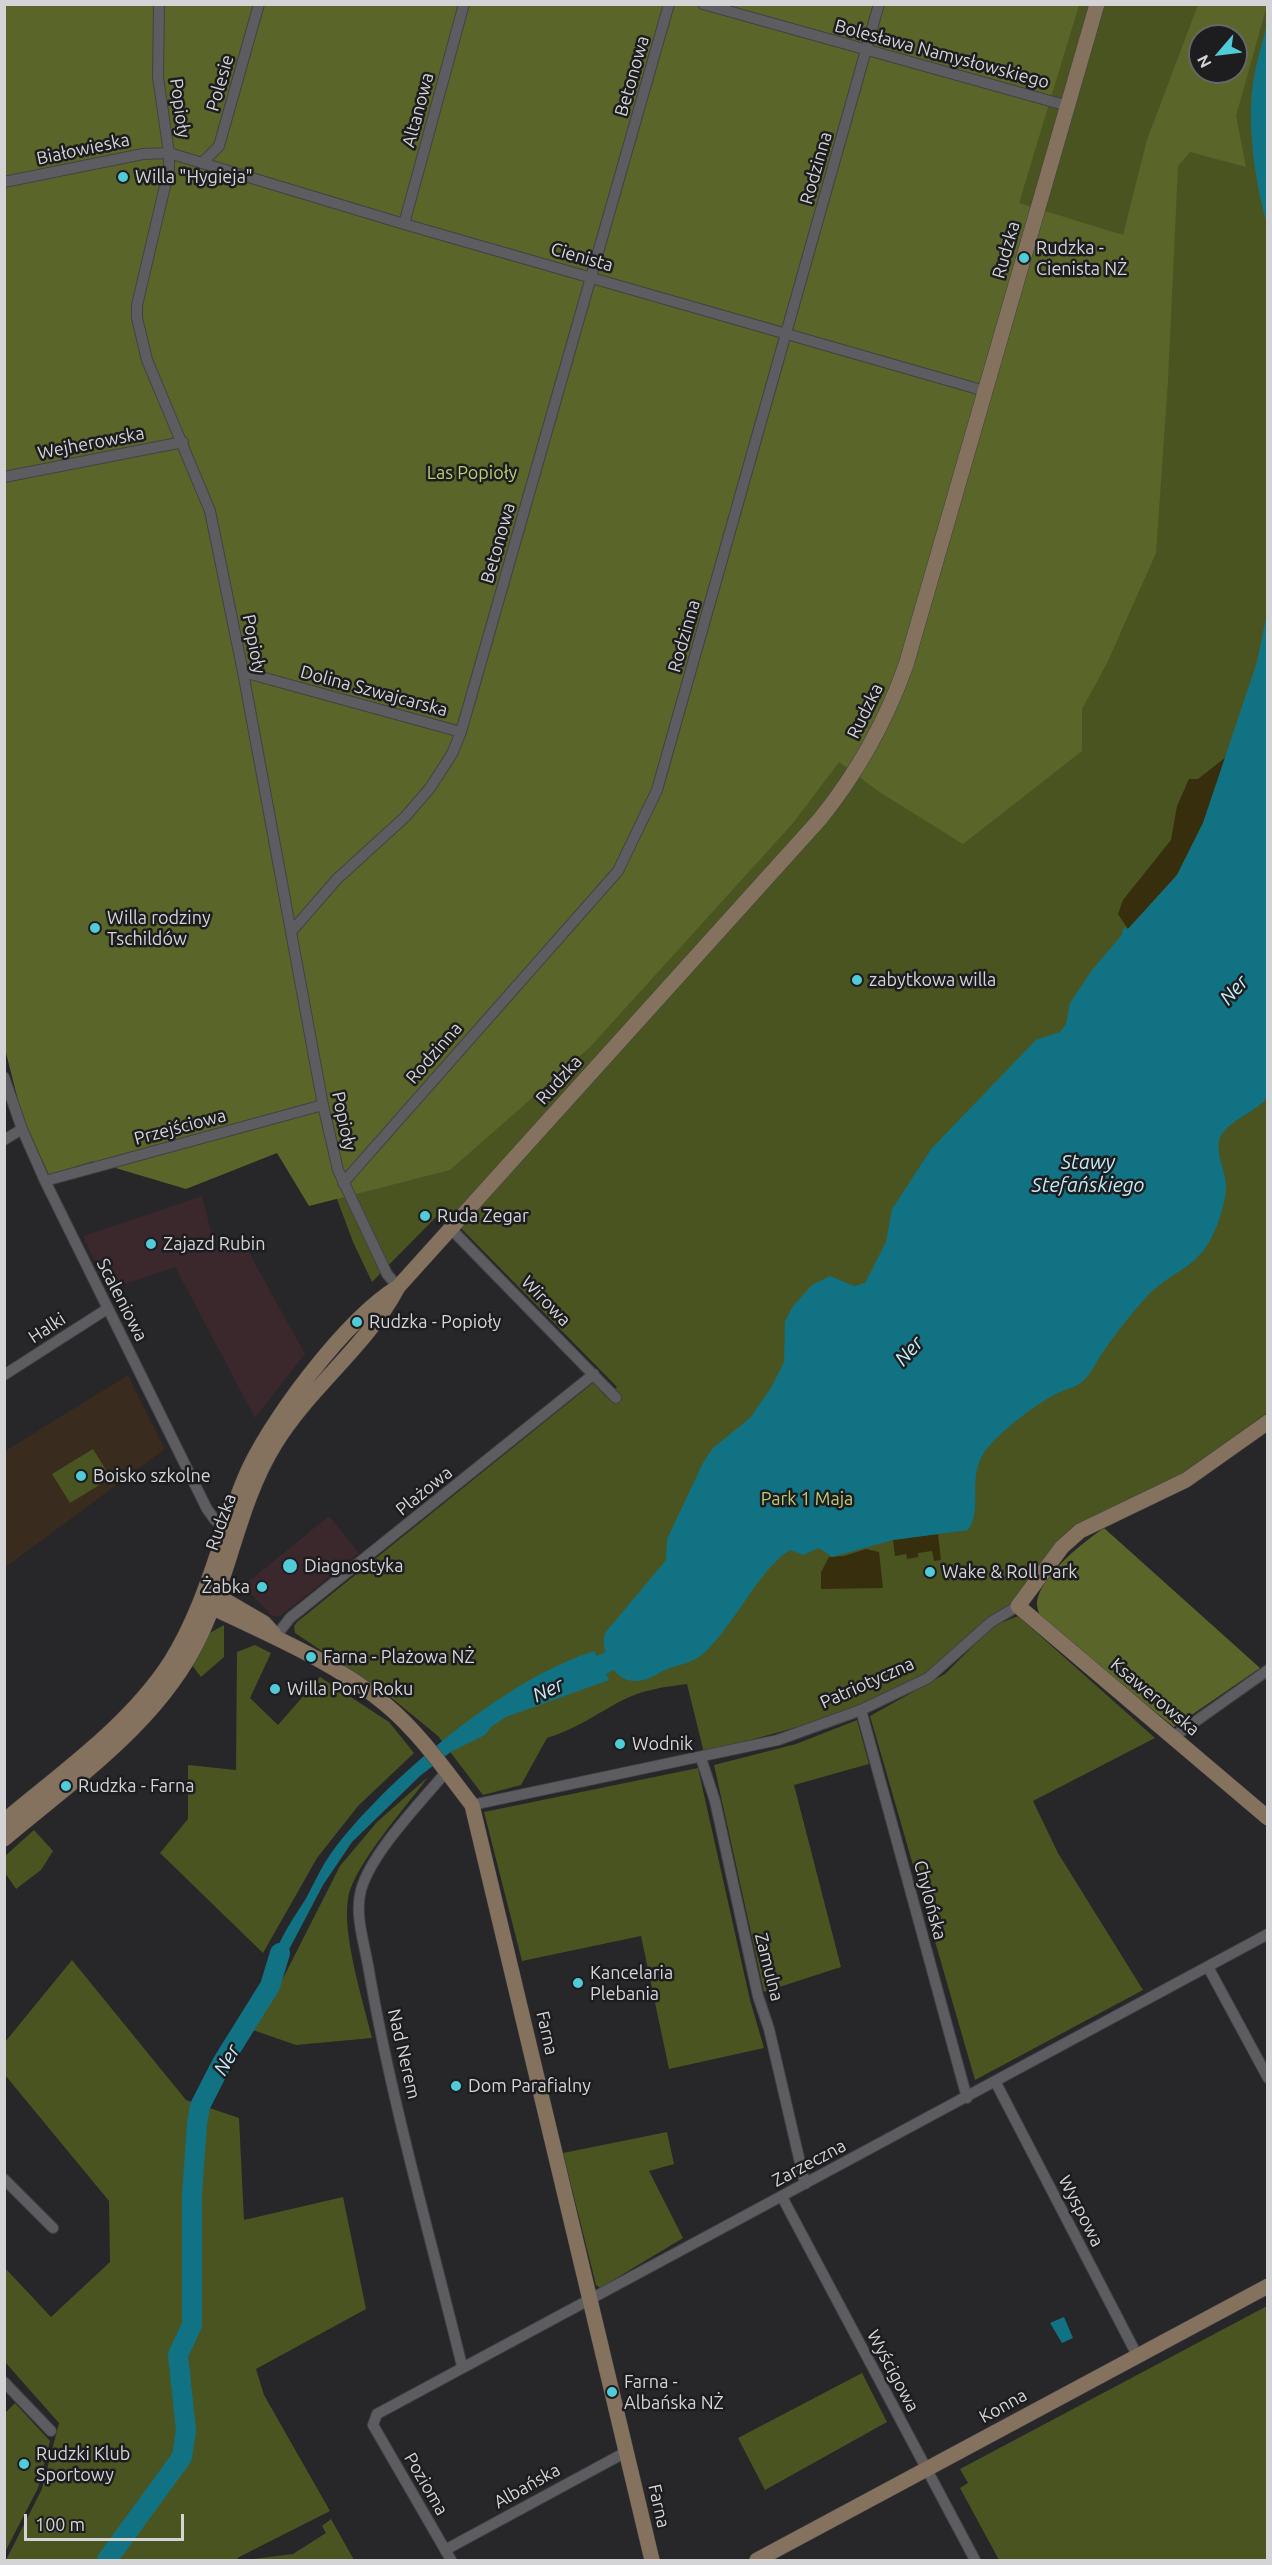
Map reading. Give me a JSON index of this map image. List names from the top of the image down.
{
  "streets": {
    "street": [
      "Bolesława Namysłowskiego",
      "Betonowa",
      "Polesie",
      "Popioły",
      "Altanowa",
      "Białowieska",
      "Rodzinna",
      "Rudzka",
      "Cienista",
      "Wejherowska",
      "Dolina Szwajcarska",
      "Przejściowa",
      "Scaleniowa",
      "Wirowa",
      "Halki",
      "Plażowa",
      "Patriotyczna",
      "Ksawerowska",
      "Chylońska",
      "Zamulna",
      "Farna",
      "Nad Nerem",
      "Zarzeczna",
      "Wyspowa",
      "Wyścigowa",
      "Konna",
      "Pozioma",
      "Albańska"
    ]
  },
  "crossings": [
    ["Bolesława Namysłowskiego", "Rodzinna"],
    ["Bolesława Namysłowskiego", "Rudzka"],
    ["Betonowa", "Popioły"],
    ["Betonowa", "Cienista"],
    ["Betonowa", "Dolina Szwajcarska"],
    ["Polesie", "Cienista"],
    ["Popioły", "Białowieska"],
    ["Popioły", "Rodzinna"],
    ["Popioły", "Rudzka"],
    ["Popioły", "Cienista"],
    ["Popioły", "Wejherowska"],
    ["Popioły", "Dolina Szwajcarska"],
    ["Popioły", "Przejściowa"],
    ["Altanowa", "Cienista"],
    ["Białowieska", "Cienista"],
    ["Rodzinna", "Cienista"],
    ["Rudzka", "Cienista"],
    ["Rudzka", "Scaleniowa"],
    ["Rudzka", "Wirowa"],
    ["Rudzka", "Farna"],
    ["Przejściowa", "Scaleniowa"],
    ["Scaleniowa", "Halki"],
    ["Wirowa", "Plażowa"],
    ["Plażowa", "Farna"],
    ["Patriotyczna", "Ksawerowska"],
    ["Patriotyczna", "Chylońska"],
    ["Patriotyczna", "Zamulna"],
    ["Patriotyczna", "Farna"],
    ["Chylońska", "Zarzeczna"],
    ["Zamulna", "Zarzeczna"],
    ["Farna", "Nad Nerem"],
    ["Farna", "Zarzeczna"],
    ["Farna", "Albańska"],
    ["Nad Nerem", "Zarzeczna"],
    ["Zarzeczna", "Wyspowa"],
    ["Zarzeczna", "Wyścigowa"],
    ["Zarzeczna", "Pozioma"],
    ["Wyspowa", "Konna"],
    ["Wyścigowa", "Konna"],
    ["Pozioma", "Albańska"]
  ],
  "water": ["Ner", "Stawy Stefańskiego"],
  "parks": ["Las Popioły", "Park 1 Maja"],
  "places": [
    "Willa \"Hygieja\"",
    "Rudzka - Cienista NŻ",
    "Willa rodziny Tschildów",
    "zabytkowa willa",
    "Ruda Zegar",
    "Zajazd Rubin",
    "Rudzka - Popioły",
    "Boisko szkolne",
    "Diagnostyka",
    "Wake & Roll Park",
    "Żabka",
    "Farna - Plażowa NŻ",
    "Willa Pory Roku",
    "Wodnik",
    "Rudzka - Farna",
    "Kancelaria Plebania",
    "Dom Parafialny",
    "Farna - Albańska NŻ",
    "Rudzki Klub Sportowy"
  ],
  "scale_bar": "100 m",
  "north": "bottom left"
}
